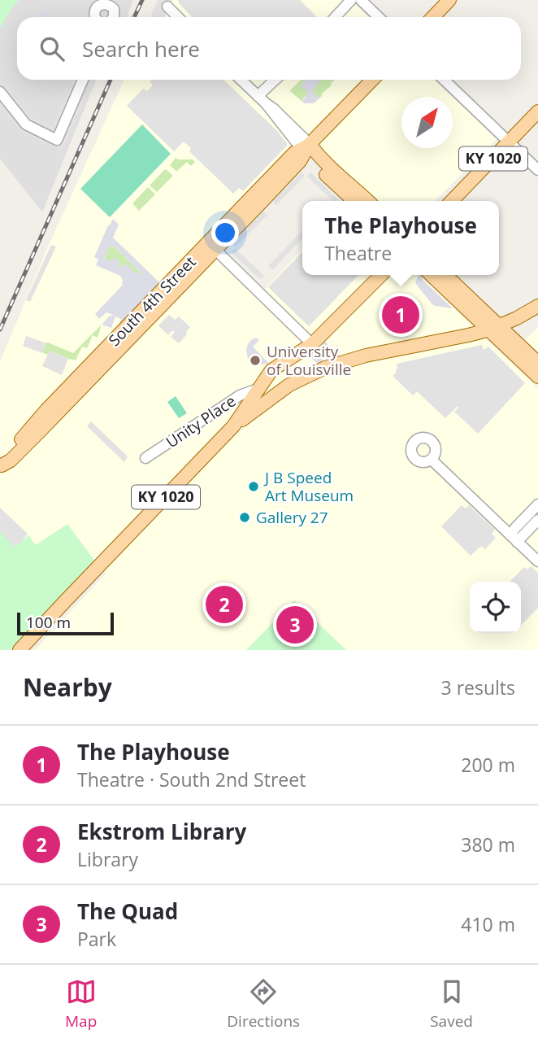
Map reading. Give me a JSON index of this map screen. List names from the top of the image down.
{
  "streets": {
    "main road": ["KY 1020", "South 4th Street"],
    "street": ["Unity Place"]
  },
  "crossings": [
    ["KY 1020", "Unity Place"]
  ],
  "places": ["University of Louisville", "J B Speed Art Museum", "Gallery 27"],
  "scale_bar": "100 m",
  "north": "top right",
  "page": {
    "search": "Search here",
    "popup": ["The Playhouse", "Theatre"],
    "pins": ["1", "2", "3"],
    "scale": "100 m",
    "heading": ["Nearby", "3 results"],
    "list": [
      {
        "mark": "1",
        "name": "The Playhouse",
        "note": "Theatre · South 2nd Street",
        "value": "200 m"
      },
      {
        "mark": "2",
        "name": "Ekstrom Library",
        "note": "Library",
        "value": "380 m"
      },
      {
        "mark": "3",
        "name": "The Quad",
        "note": "Park",
        "value": "410 m"
      }
    ],
    "nav": ["Map", "Directions", "Saved"]
  }
}
